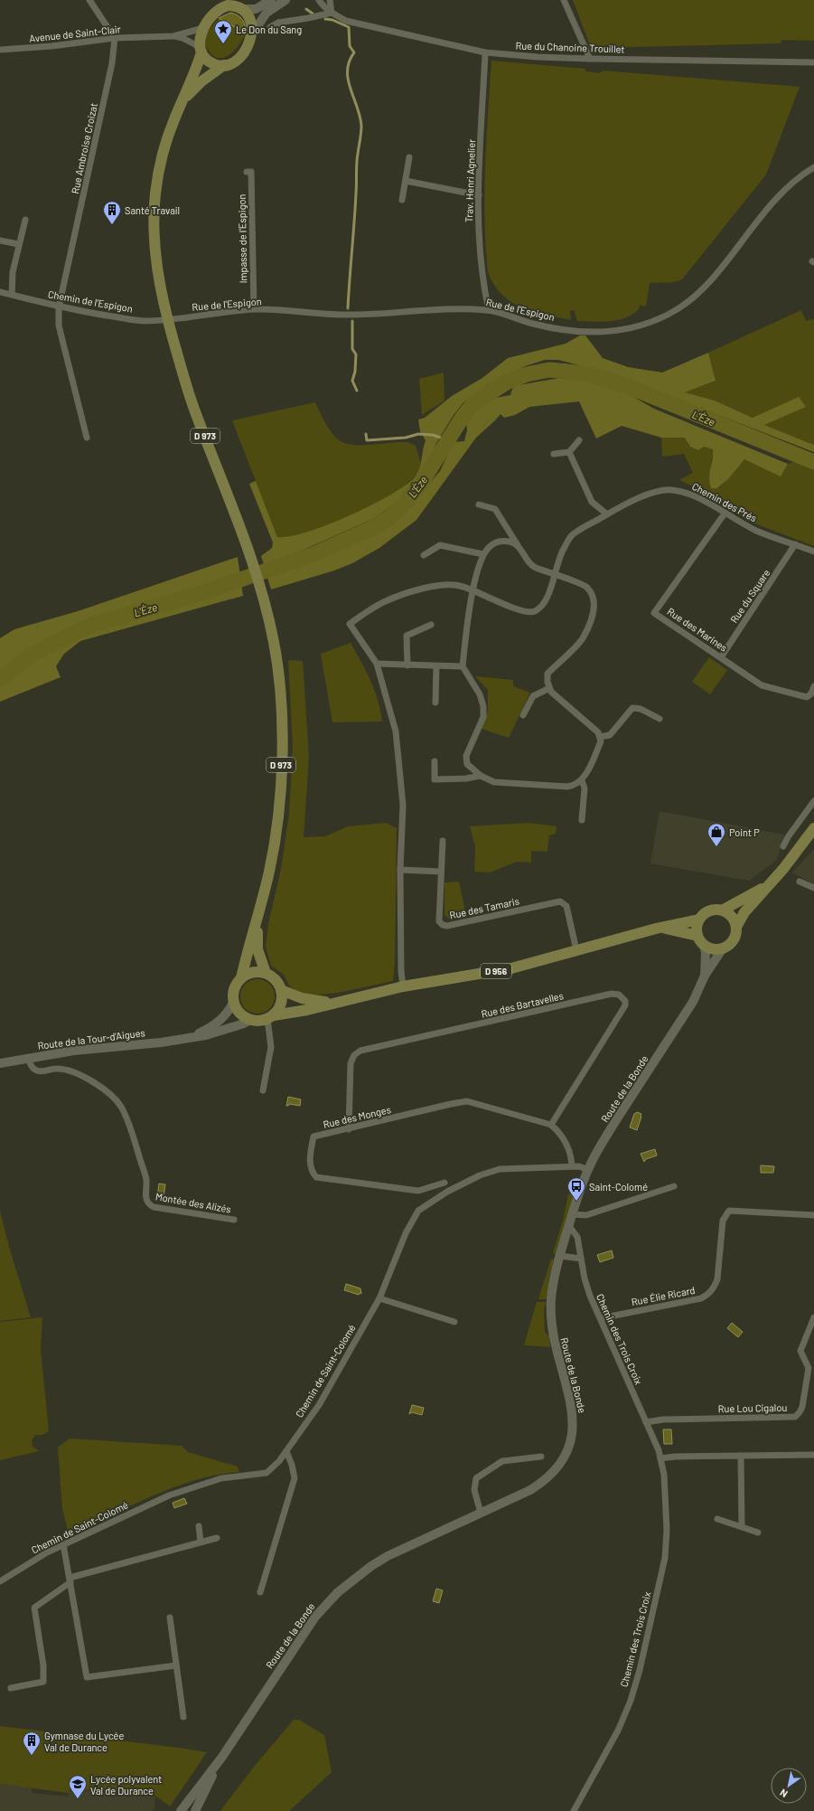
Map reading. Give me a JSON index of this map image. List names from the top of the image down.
{
  "streets": {
    "main road": [
      "D 973",
      "D 956",
      "Route de la Tour-d'Aigues",
      "Route de la Bonde"
    ],
    "street": [
      "Avenue de Saint-Clair",
      "Rue du Chanoine Trouillet",
      "Rue Ambroise Croizat",
      "Trav. Henri Agnelier",
      "Impasse de l'Espigon",
      "Chemin de l'Espigon",
      "Rue de l'Espigon",
      "Chemin des Prés",
      "Rue du Square",
      "Rue des Marines",
      "Rue des Tamaris",
      "Rue des Bartavelles",
      "Rue des Monges",
      "Montée des Alizés",
      "Rue Élie Ricard",
      "Chemin des Trois Croix",
      "Chemin de Saint-Colomé",
      "Rue Lou Cigalou"
    ]
  },
  "crossings": [
    ["Avenue de Saint-Clair", "Rue Ambroise Croizat"],
    ["Avenue de Saint-Clair", "D 973"],
    ["Rue du Chanoine Trouillet", "Trav. Henri Agnelier"],
    ["Rue Ambroise Croizat", "Chemin de l'Espigon"],
    ["Trav. Henri Agnelier", "Rue de l'Espigon"],
    ["Impasse de l'Espigon", "Rue de l'Espigon"],
    ["Chemin de l'Espigon", "Rue de l'Espigon"],
    ["D 973", "D 956"],
    ["D 973", "Route de la Tour-d'Aigues"],
    ["Chemin des Prés", "Rue du Square"],
    ["Chemin des Prés", "Rue des Marines"],
    ["Rue du Square", "Rue des Marines"],
    ["Rue des Tamaris", "D 956"],
    ["D 956", "Route de la Tour-d'Aigues"],
    ["D 956", "Route de la Bonde"],
    ["Rue des Bartavelles", "Rue des Monges"],
    ["Route de la Tour-d'Aigues", "Montée des Alizés"],
    ["Route de la Bonde", "Chemin des Trois Croix"],
    ["Route de la Bonde", "Chemin de Saint-Colomé"],
    ["Rue Élie Ricard", "Chemin des Trois Croix"],
    ["Chemin des Trois Croix", "Rue Lou Cigalou"]
  ],
  "water": ["L'Èze"],
  "places": {
    "place": ["Le Don du Sang"],
    "building": ["Santé Travail", "Gymnase du Lycée Val de Durance"],
    "shop": ["Point P"],
    "bus stop": ["Saint-Colomé"],
    "school or university": ["Lycée polyvalent Val de Durance"]
  },
  "north": "bottom left"
}
